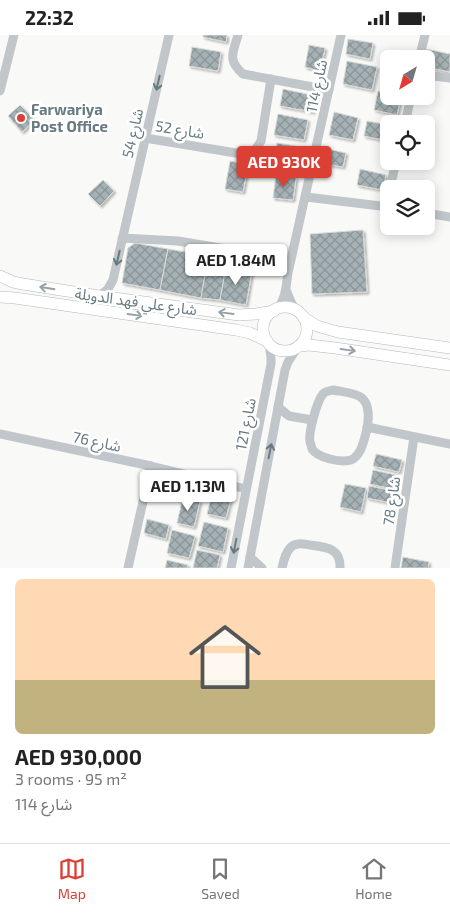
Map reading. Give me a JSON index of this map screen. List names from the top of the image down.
{
  "streets": {
    "main road": ["شارع علي فهد الدويلة"],
    "street": [
      "شارع 114",
      "شارع 52",
      "شارع 54",
      "شارع 121",
      "شارع 76",
      "شارع 78"
    ]
  },
  "crossings": [
    ["شارع 114", "شارع علي فهد الدويلة"],
    ["شارع 114", "شارع 121"],
    ["شارع 52", "شارع 54"],
    ["شارع 54", "شارع علي فهد الدويلة"],
    ["شارع علي فهد الدويلة", "شارع 121"],
    ["شارع 121", "شارع 76"]
  ],
  "one_way": ["شارع 54"],
  "places": ["Farwariya Post Office"],
  "north": "bottom left",
  "page": {
    "status": "22:32",
    "price": ["AED 930K", "AED 1.84M", "AED 1.13M"],
    "list": [
      {
        "name": "AED 930,000",
        "note": "3 rooms · 95 m² · شارع 114"
      }
    ],
    "tabs": ["Map", "Saved", "Home"]
  }
}
